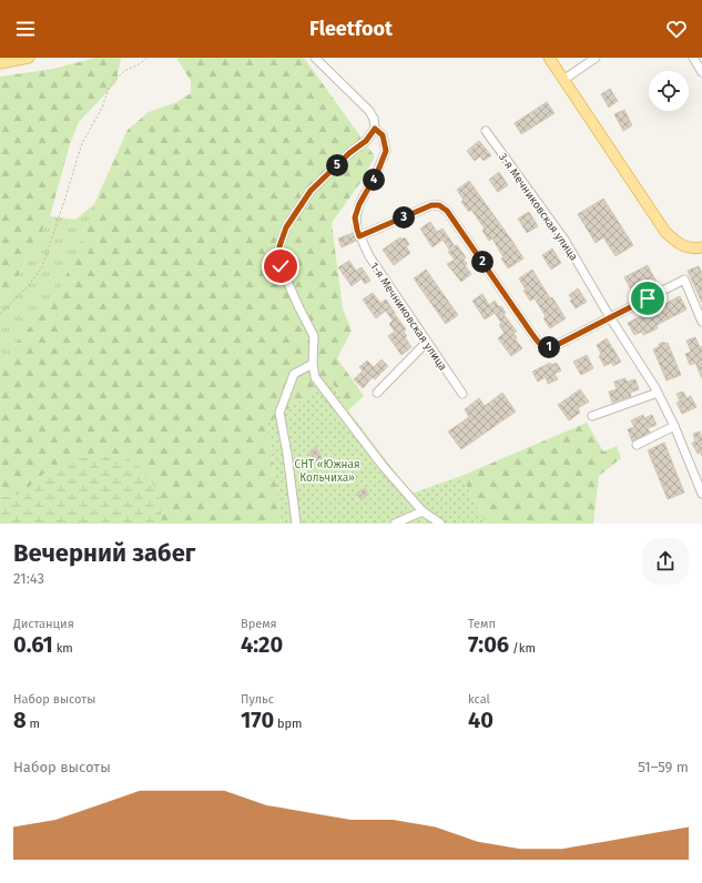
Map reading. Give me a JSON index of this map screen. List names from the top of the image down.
{
  "streets": {
    "street": ["3-я Мечниковская улица", "1-я Мечниковская улица"]
  },
  "parks": ["СНТ «Южная Кольчиха»"],
  "page": {
    "header": "Fleetfoot",
    "pins": [
      "5",
      "4",
      "3",
      "2",
      "1"
    ],
    "heading": ["Вечерний забег", "21:43"],
    "stats": [
      ["Дистанция", "0.61 km"],
      ["Время", "4:20"],
      ["Темп", "7:06 /km"],
      ["Набор высоты", "8 m"],
      ["Пульс", "170 bpm"],
      ["kcal", "40"]
    ],
    "chart": ["Набор высоты", "51–59 m"]
  }
}
